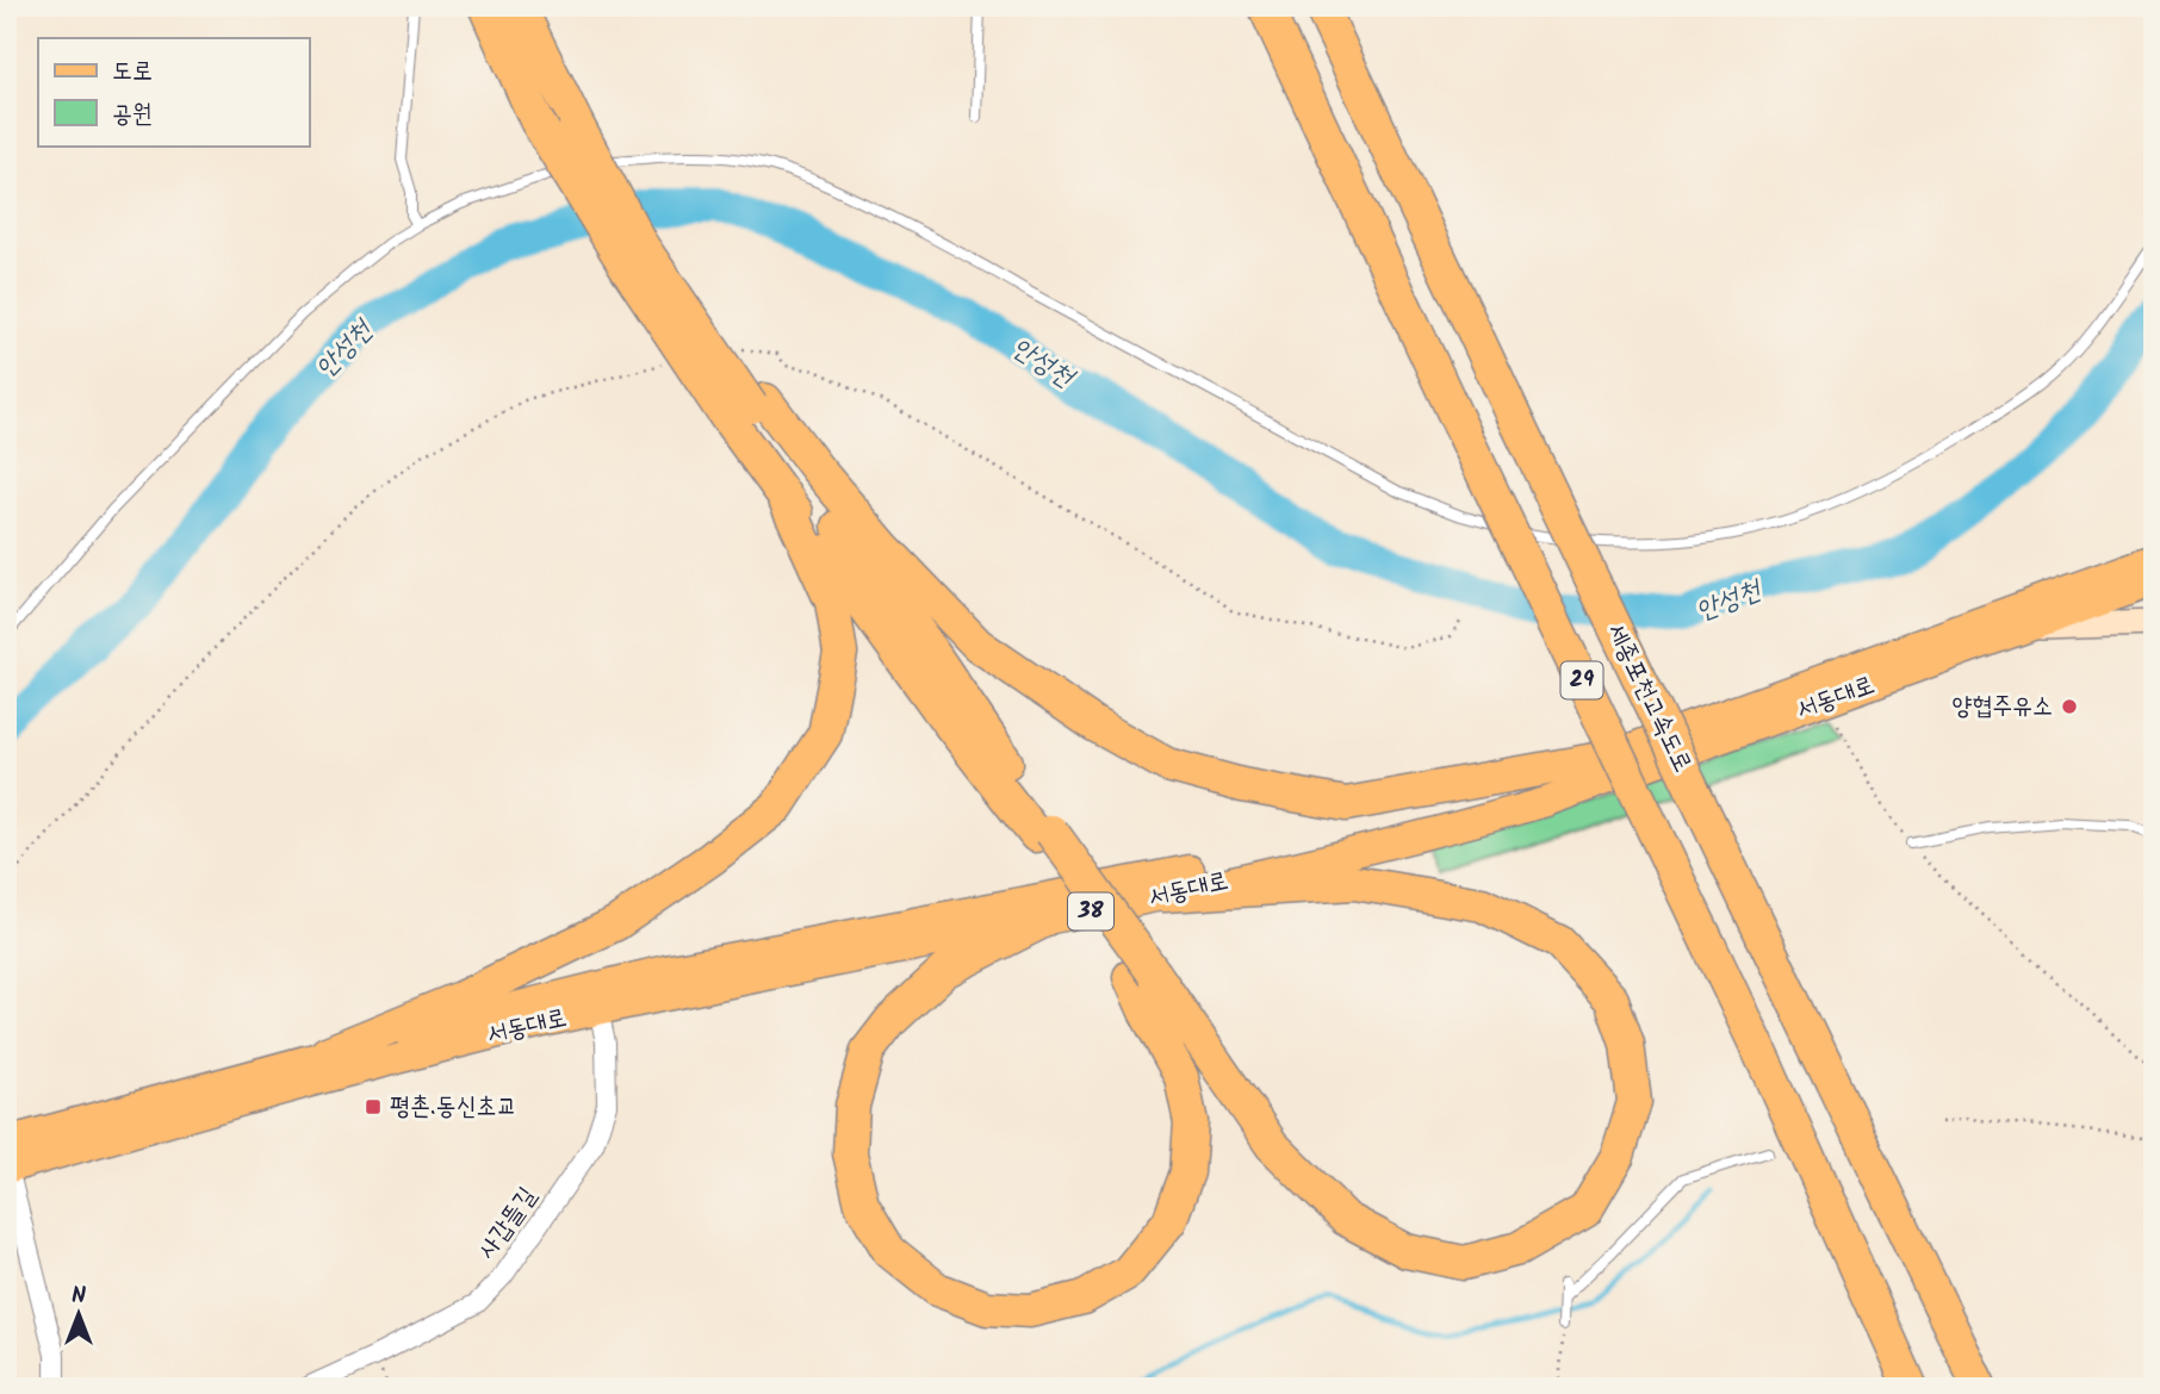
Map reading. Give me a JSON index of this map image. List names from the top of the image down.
{
  "streets": {
    "highway": ["29", "세종포천고속도로"],
    "main road": ["서동대로", "38"],
    "street": ["사갑뜰길"]
  },
  "crossings": [
    ["서동대로", "사갑뜰길"]
  ],
  "water": ["안성천"],
  "places": {
    "other": ["양협주유소"],
    "transit": ["평촌.동신초교"]
  },
  "legend": ["도로", "공원"],
  "north": "top"
}
